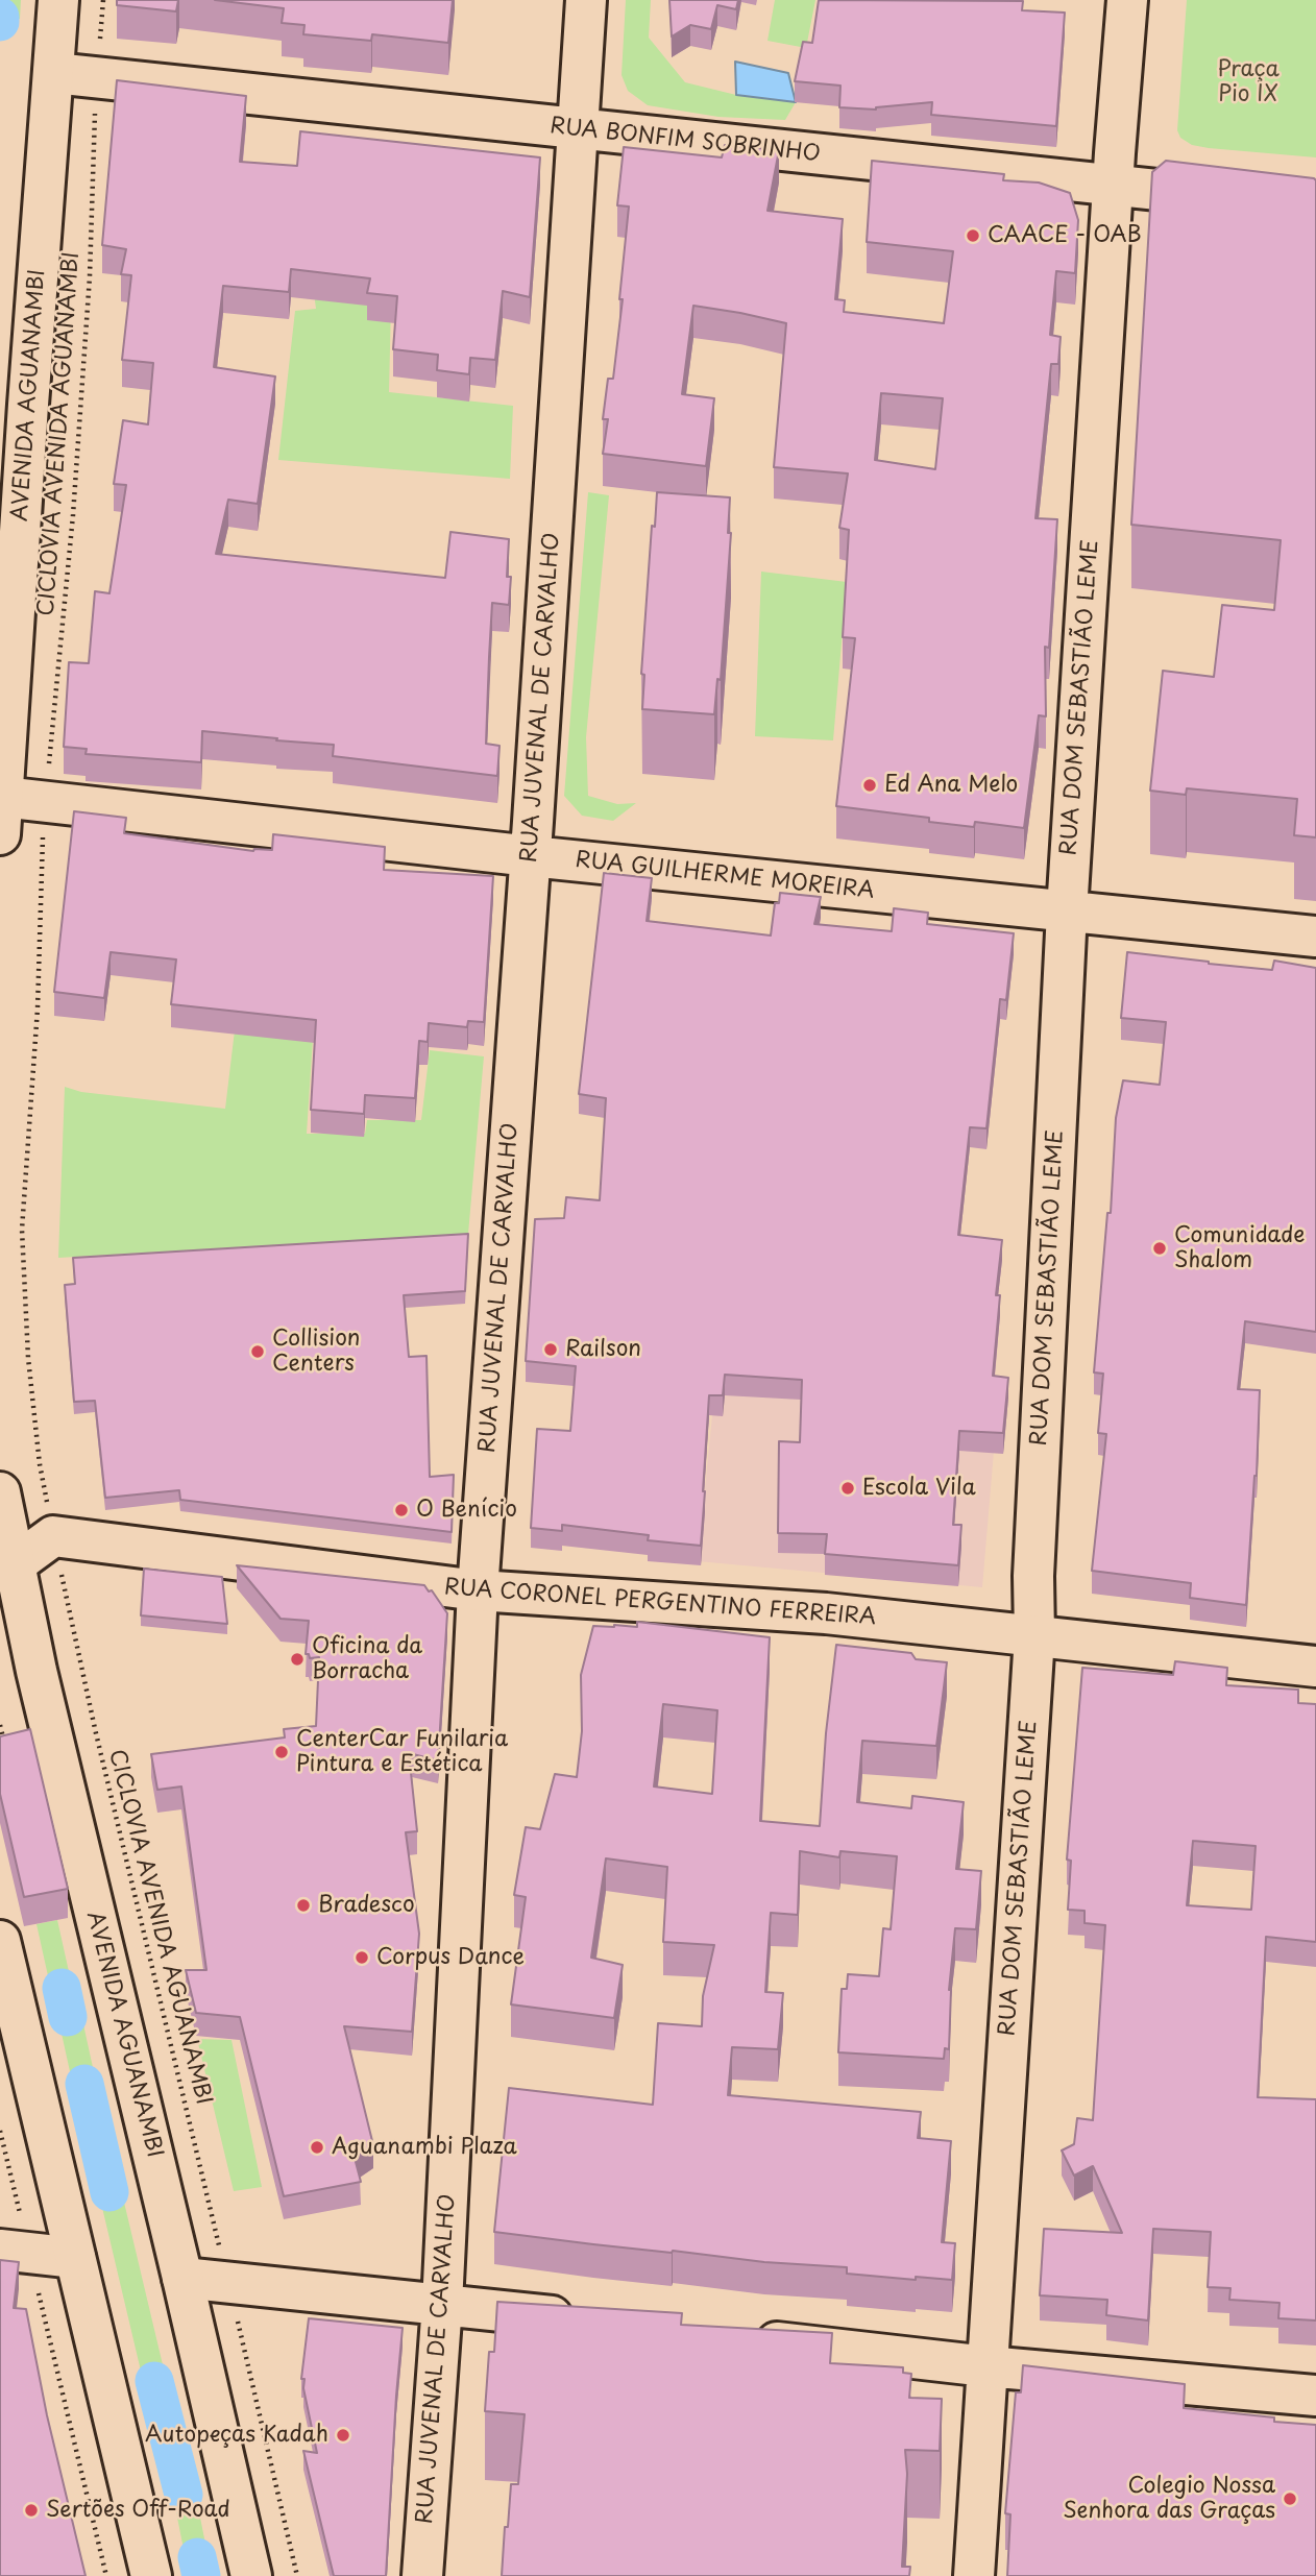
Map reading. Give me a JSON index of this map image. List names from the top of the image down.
{
  "streets": {
    "street": [
      "RUA BONFIM SOBRINHO",
      "AVENIDA AGUANAMBI",
      "RUA JUVENAL DE CARVALHO",
      "RUA DOM SEBASTIÃO LEME",
      "RUA GUILHERME MOREIRA",
      "RUA CORONEL PERGENTINO FERREIRA"
    ],
    "path": ["CICLOVIA AVENIDA AGUANAMBI"]
  },
  "crossings": [
    ["RUA BONFIM SOBRINHO", "AVENIDA AGUANAMBI"],
    ["RUA BONFIM SOBRINHO", "RUA JUVENAL DE CARVALHO"],
    ["RUA BONFIM SOBRINHO", "RUA DOM SEBASTIÃO LEME"],
    ["AVENIDA AGUANAMBI", "RUA GUILHERME MOREIRA"],
    ["AVENIDA AGUANAMBI", "RUA CORONEL PERGENTINO FERREIRA"],
    ["RUA JUVENAL DE CARVALHO", "RUA GUILHERME MOREIRA"],
    ["RUA JUVENAL DE CARVALHO", "RUA CORONEL PERGENTINO FERREIRA"],
    ["RUA DOM SEBASTIÃO LEME", "RUA GUILHERME MOREIRA"],
    ["RUA DOM SEBASTIÃO LEME", "RUA CORONEL PERGENTINO FERREIRA"]
  ],
  "parks": ["Praça Pio IX"],
  "places": [
    "CAACE - OAB",
    "Ed Ana Melo",
    "Comunidade Shalom",
    "Railson",
    "Collision Centers",
    "Escola Vila",
    "O Benício",
    "Oficina da Borracha",
    "CenterCar Funilaria Pintura e Estética",
    "Bradesco",
    "Corpus Dance",
    "Aguanambi Plaza",
    "Autopeças Kadah",
    "Colegio Nossa Senhora das Graças",
    "Sertões Off-Road"
  ]
}
